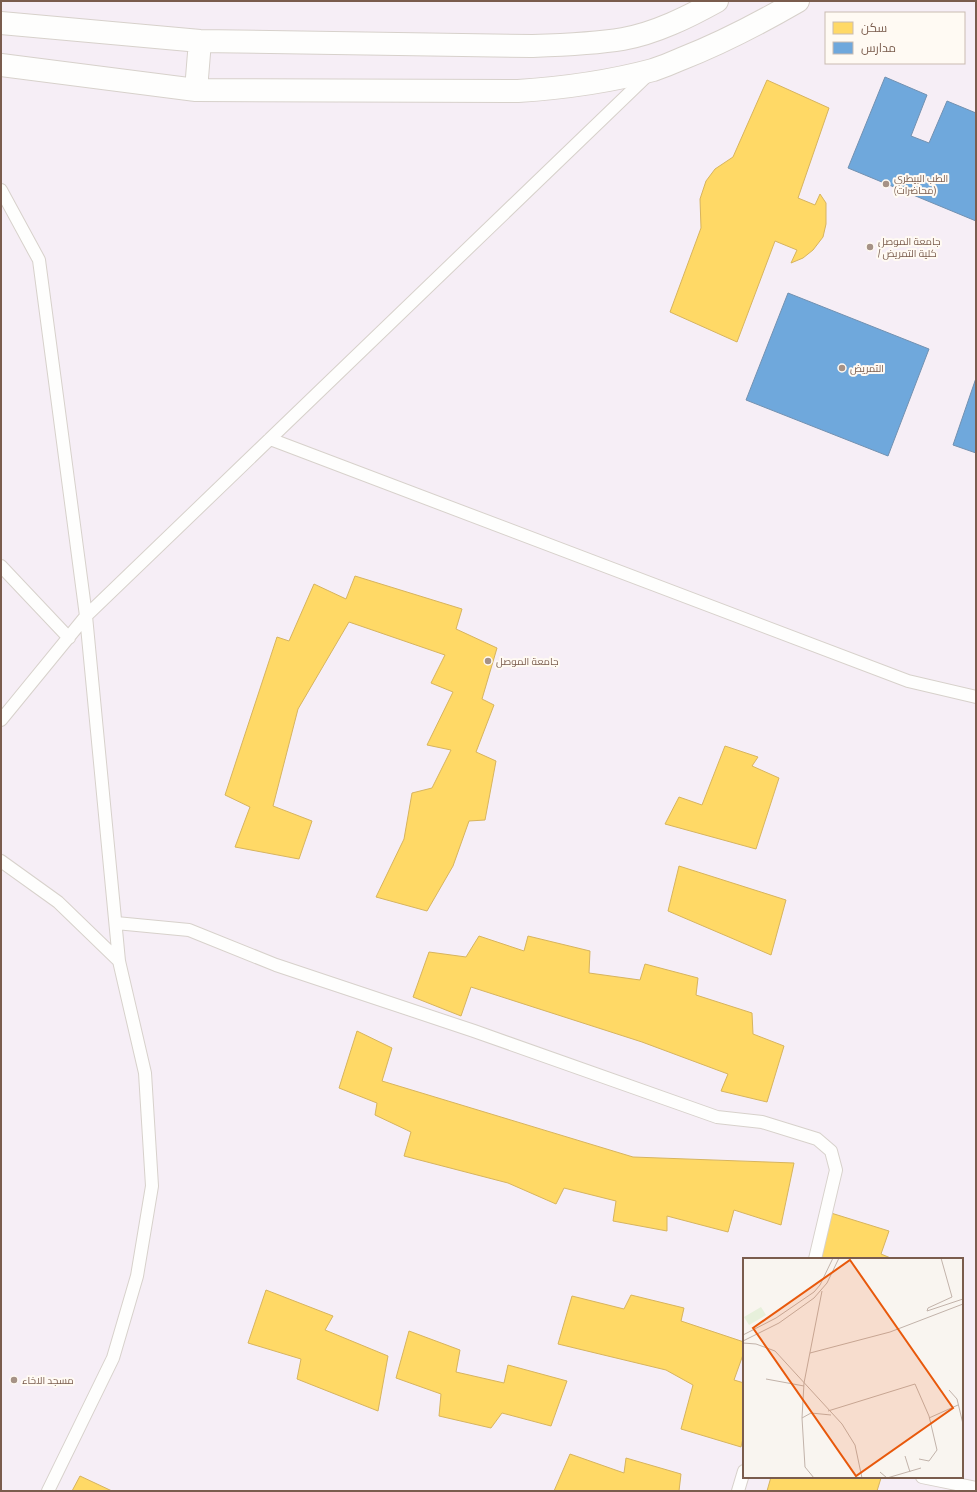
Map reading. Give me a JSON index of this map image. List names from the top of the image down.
{
  "places": [
    "الطب البيطري (محاضرات)",
    "جامعة الموصل / كلية التمريض",
    "التمريض",
    "جامعة الموصل",
    "مسجد الاخاء"
  ],
  "legend": ["سكن", "مدارس"]
}
